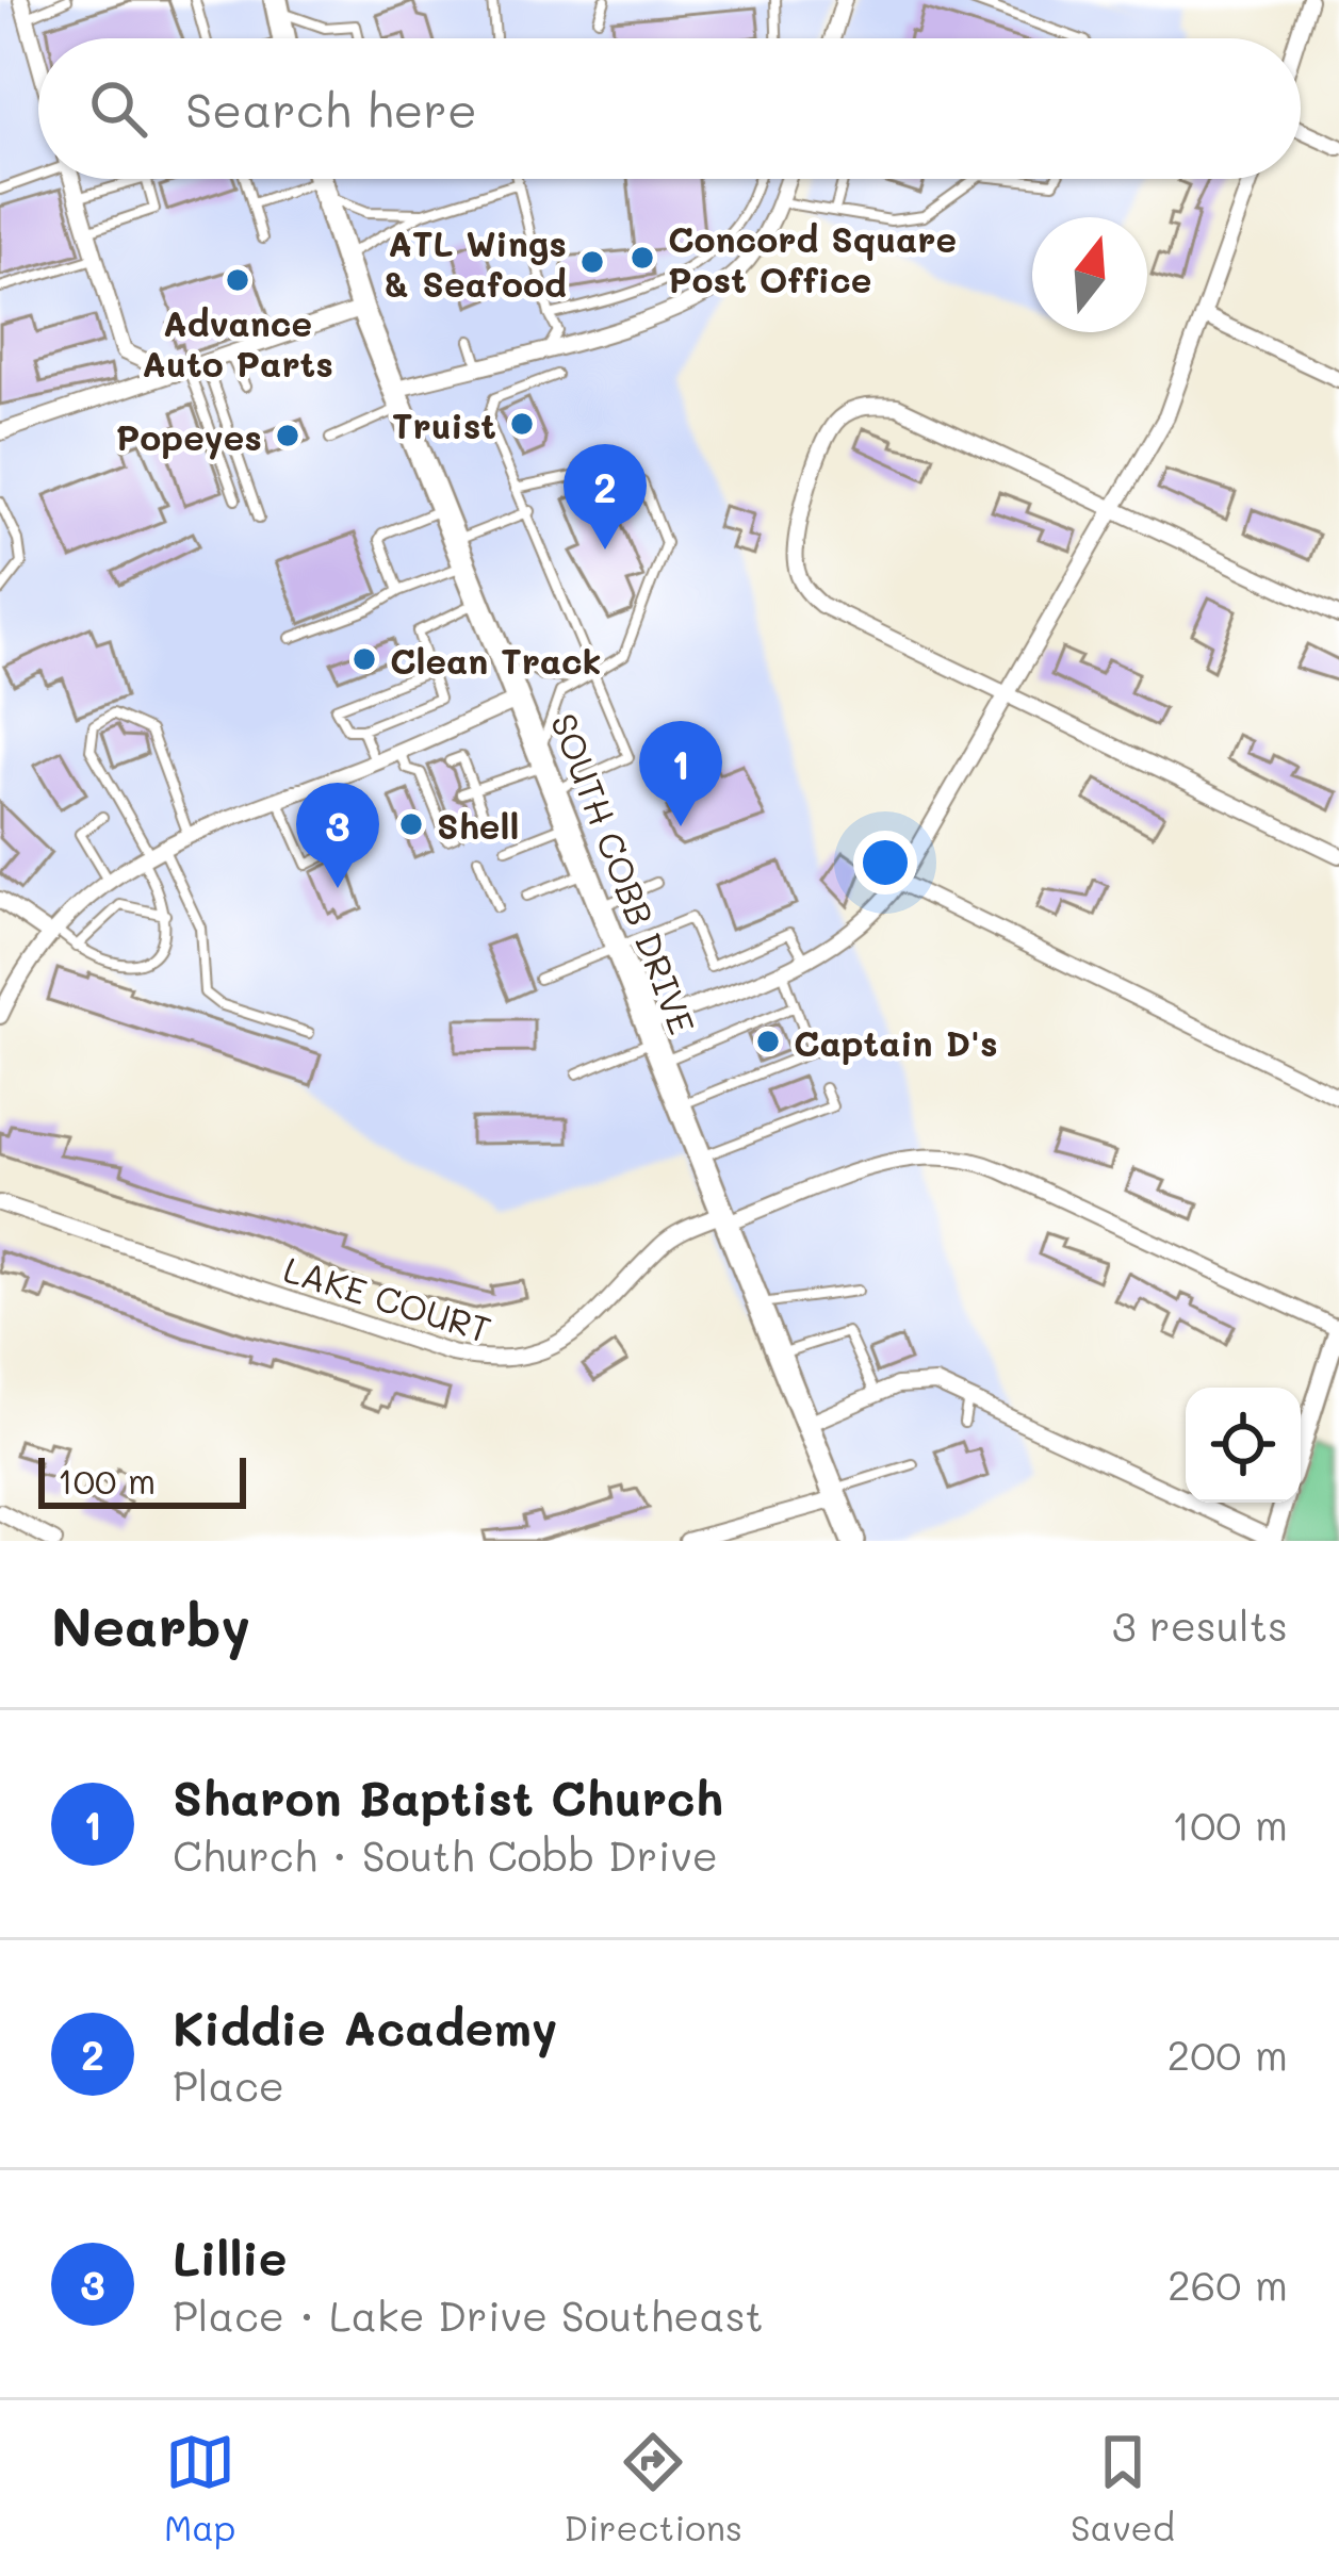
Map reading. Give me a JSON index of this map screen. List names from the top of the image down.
{
  "streets": {
    "main road": ["SOUTH COBB DRIVE"],
    "street": ["LAKE COURT"]
  },
  "crossings": [
    ["SOUTH COBB DRIVE", "LAKE COURT"]
  ],
  "places": [
    "Concord Square Post Office",
    "ATL Wings & Seafood",
    "Advance Auto Parts",
    "Truist",
    "Popeyes",
    "Clean Track",
    "Shell",
    "Captain D's"
  ],
  "scale_bar": "100 m",
  "north": "top",
  "page": {
    "search": "Search here",
    "pins": ["2", "1", "3"],
    "scale": "100 m",
    "heading": ["Nearby", "3 results"],
    "list": [
      {
        "mark": "1",
        "name": "Sharon Baptist Church",
        "note": "Church · South Cobb Drive",
        "value": "100 m"
      },
      {
        "mark": "2",
        "name": "Kiddie Academy",
        "note": "Place",
        "value": "200 m"
      },
      {
        "mark": "3",
        "name": "Lillie",
        "note": "Place · Lake Drive Southeast",
        "value": "260 m"
      }
    ],
    "nav": ["Map", "Directions", "Saved"]
  }
}
